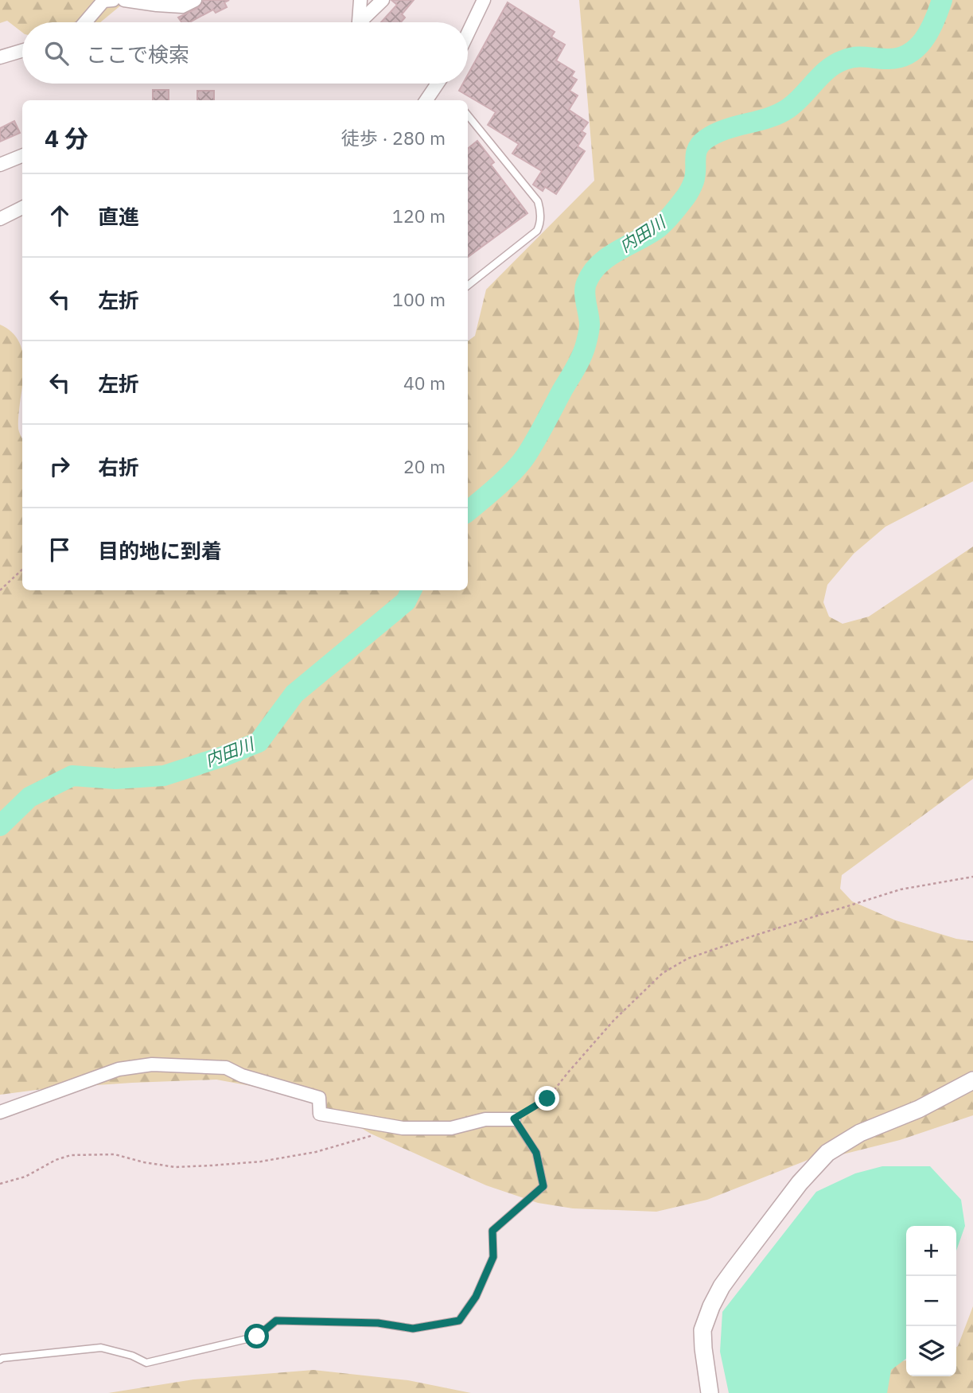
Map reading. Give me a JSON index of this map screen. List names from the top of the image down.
{
  "water": ["内田川"],
  "page": {
    "search": "ここで検索",
    "heading": ["4 分", "徒歩 · 280 m"],
    "list": [
      ["直進", "120 m"],
      ["左折", "100 m"],
      ["左折", "40 m"],
      ["右折", "20 m"],
      "目的地に到着"
    ],
    "map_buttons": ["+", "−"]
  }
}
